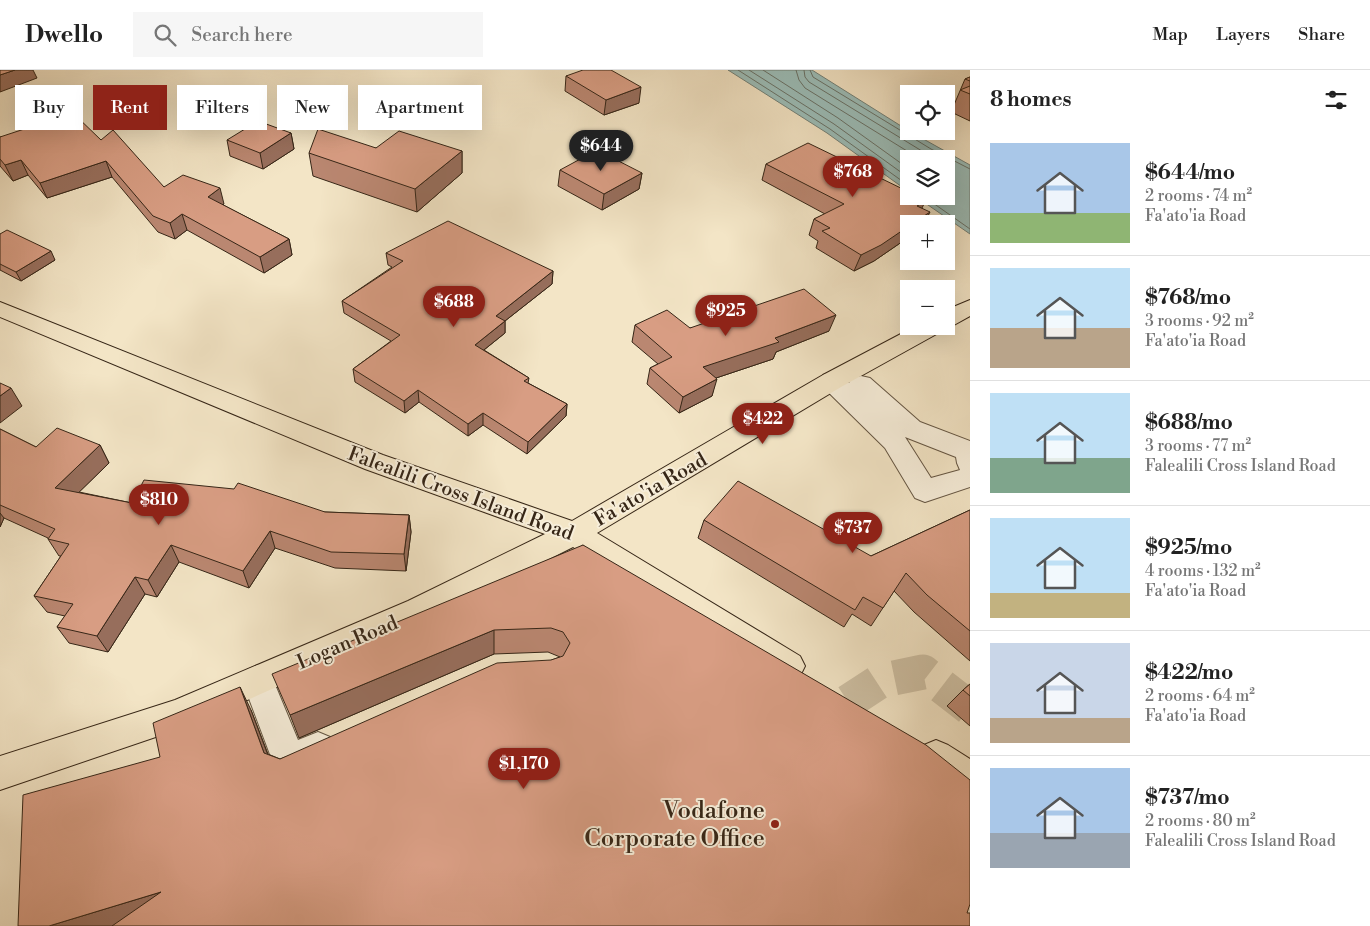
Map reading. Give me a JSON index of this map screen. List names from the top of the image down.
{
  "streets": {
    "main road": ["Fa'ato'ia Road", "Falealili Cross Island Road", "Logan Road"]
  },
  "crossings": [
    ["Fa'ato'ia Road", "Falealili Cross Island Road"],
    ["Fa'ato'ia Road", "Logan Road"],
    ["Falealili Cross Island Road", "Logan Road"]
  ],
  "places": ["Vodafone Corporate Office"],
  "page": {
    "header": "Dwello",
    "search": "Search here",
    "nav": ["Map", "Layers", "Share"],
    "heading": "8 homes",
    "map_buttons": ["+", "−"],
    "chip": [
      "Buy",
      "Rent",
      "Filters",
      "New",
      "Apartment"
    ],
    "price": [
      "$644",
      "$768",
      "$688",
      "$925",
      "$422",
      "$810",
      "$737",
      "$1,170"
    ],
    "list": [
      {
        "name": "$644/mo",
        "note": "2 rooms · 74 m² · Fa'ato'ia Road"
      },
      {
        "name": "$768/mo",
        "note": "3 rooms · 92 m² · Fa'ato'ia Road"
      },
      {
        "name": "$688/mo",
        "note": "3 rooms · 77 m² · Falealili Cross Island Road"
      },
      {
        "name": "$925/mo",
        "note": "4 rooms · 132 m² · Fa'ato'ia Road"
      },
      {
        "name": "$422/mo",
        "note": "2 rooms · 64 m² · Fa'ato'ia Road"
      },
      {
        "name": "$737/mo",
        "note": "2 rooms · 80 m² · Falealili Cross Island Road"
      }
    ]
  }
}
